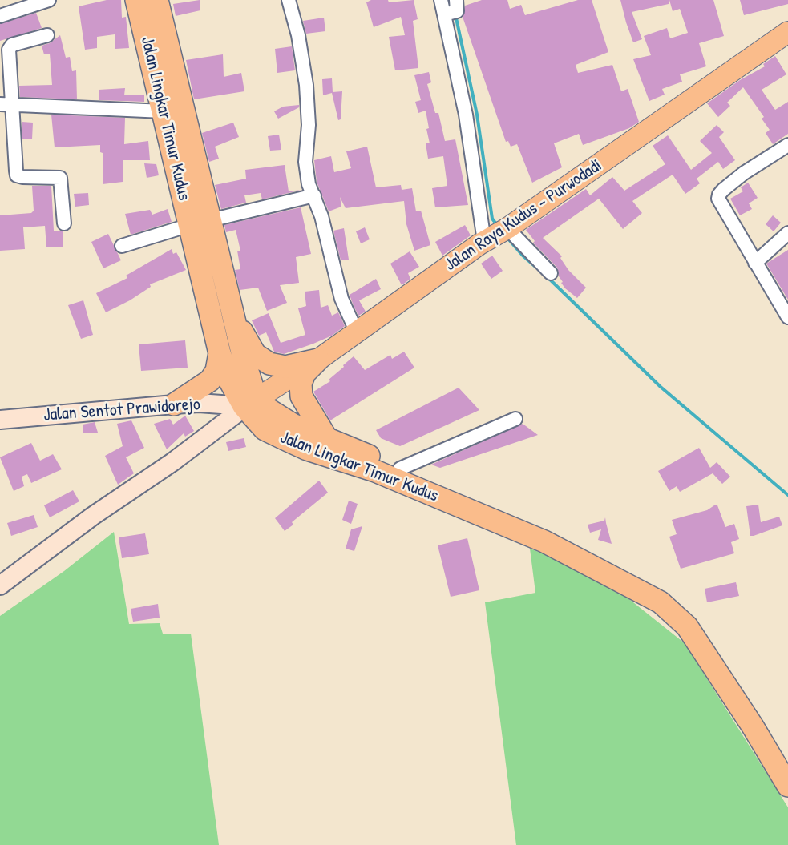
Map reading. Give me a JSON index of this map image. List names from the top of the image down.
{
  "streets": {
    "highway": ["Jalan Lingkar Timur Kudus"],
    "main road": ["Jalan Raya Kudus - Purwodadi", "Jalan Sentot Prawidorejo"]
  },
  "crossings": [
    ["Jalan Lingkar Timur Kudus", "Jalan Raya Kudus - Purwodadi"],
    ["Jalan Lingkar Timur Kudus", "Jalan Sentot Prawidorejo"],
    ["Jalan Raya Kudus - Purwodadi", "Jalan Sentot Prawidorejo"]
  ]
}
